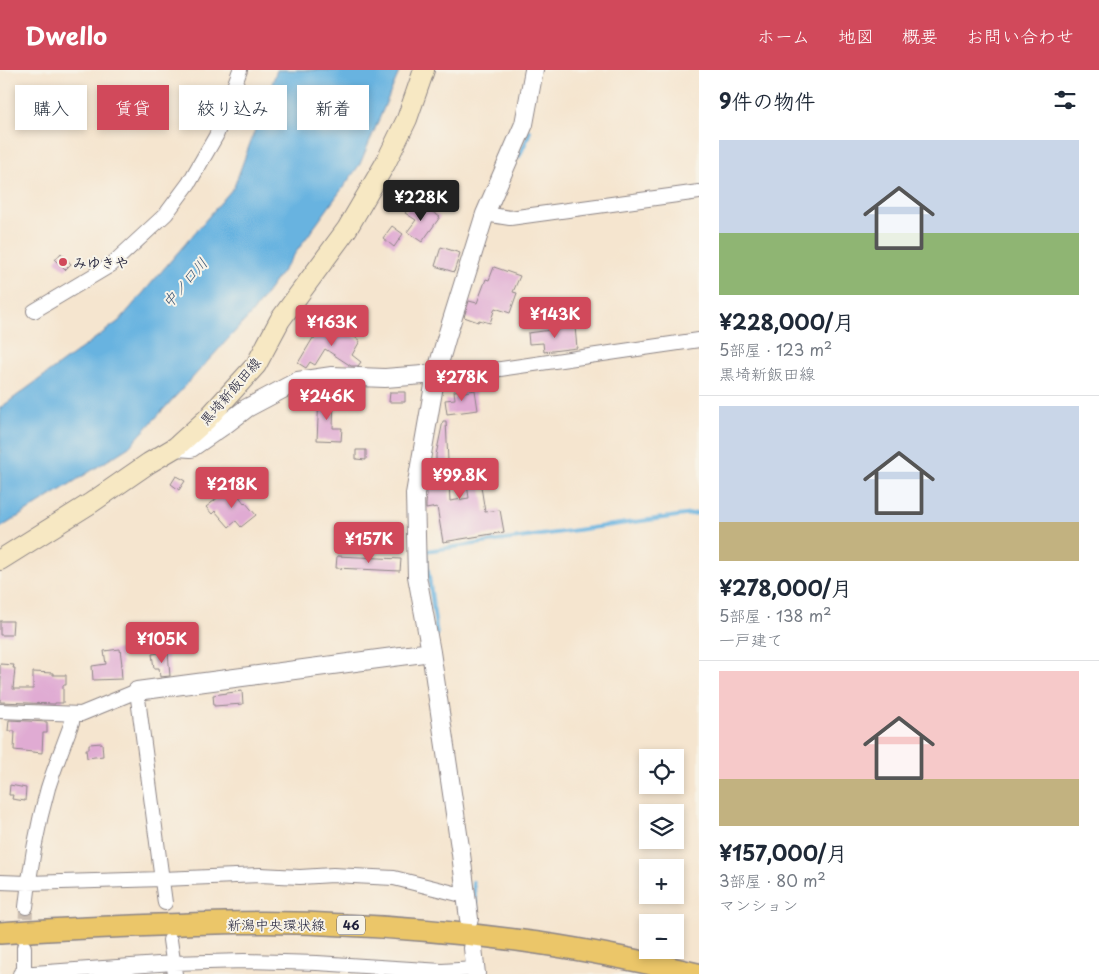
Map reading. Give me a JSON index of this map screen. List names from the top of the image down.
{
  "streets": {
    "main road": ["黒埼新飯田線", "新潟中央環状線", "46"]
  },
  "water": ["中ノ口川"],
  "places": ["みゆきや"],
  "page": {
    "header": "Dwello",
    "nav": [
      "ホーム",
      "地図",
      "概要",
      "お問い合わせ"
    ],
    "heading": "9件の物件",
    "chip": [
      "購入",
      "賃貸",
      "絞り込み",
      "新着"
    ],
    "list": [
      {
        "name": "¥228,000/月",
        "note": "5部屋 · 123 m² · 黒埼新飯田線"
      },
      {
        "name": "¥278,000/月",
        "note": "5部屋 · 138 m² · 一戸建て"
      },
      {
        "name": "¥157,000/月",
        "note": "3部屋 · 80 m² · マンション"
      }
    ],
    "price": [
      "¥228K",
      "¥143K",
      "¥163K",
      "¥278K",
      "¥246K",
      "¥99.8K",
      "¥218K",
      "¥157K",
      "¥105K"
    ],
    "map_buttons": ["+", "−"]
  }
}
